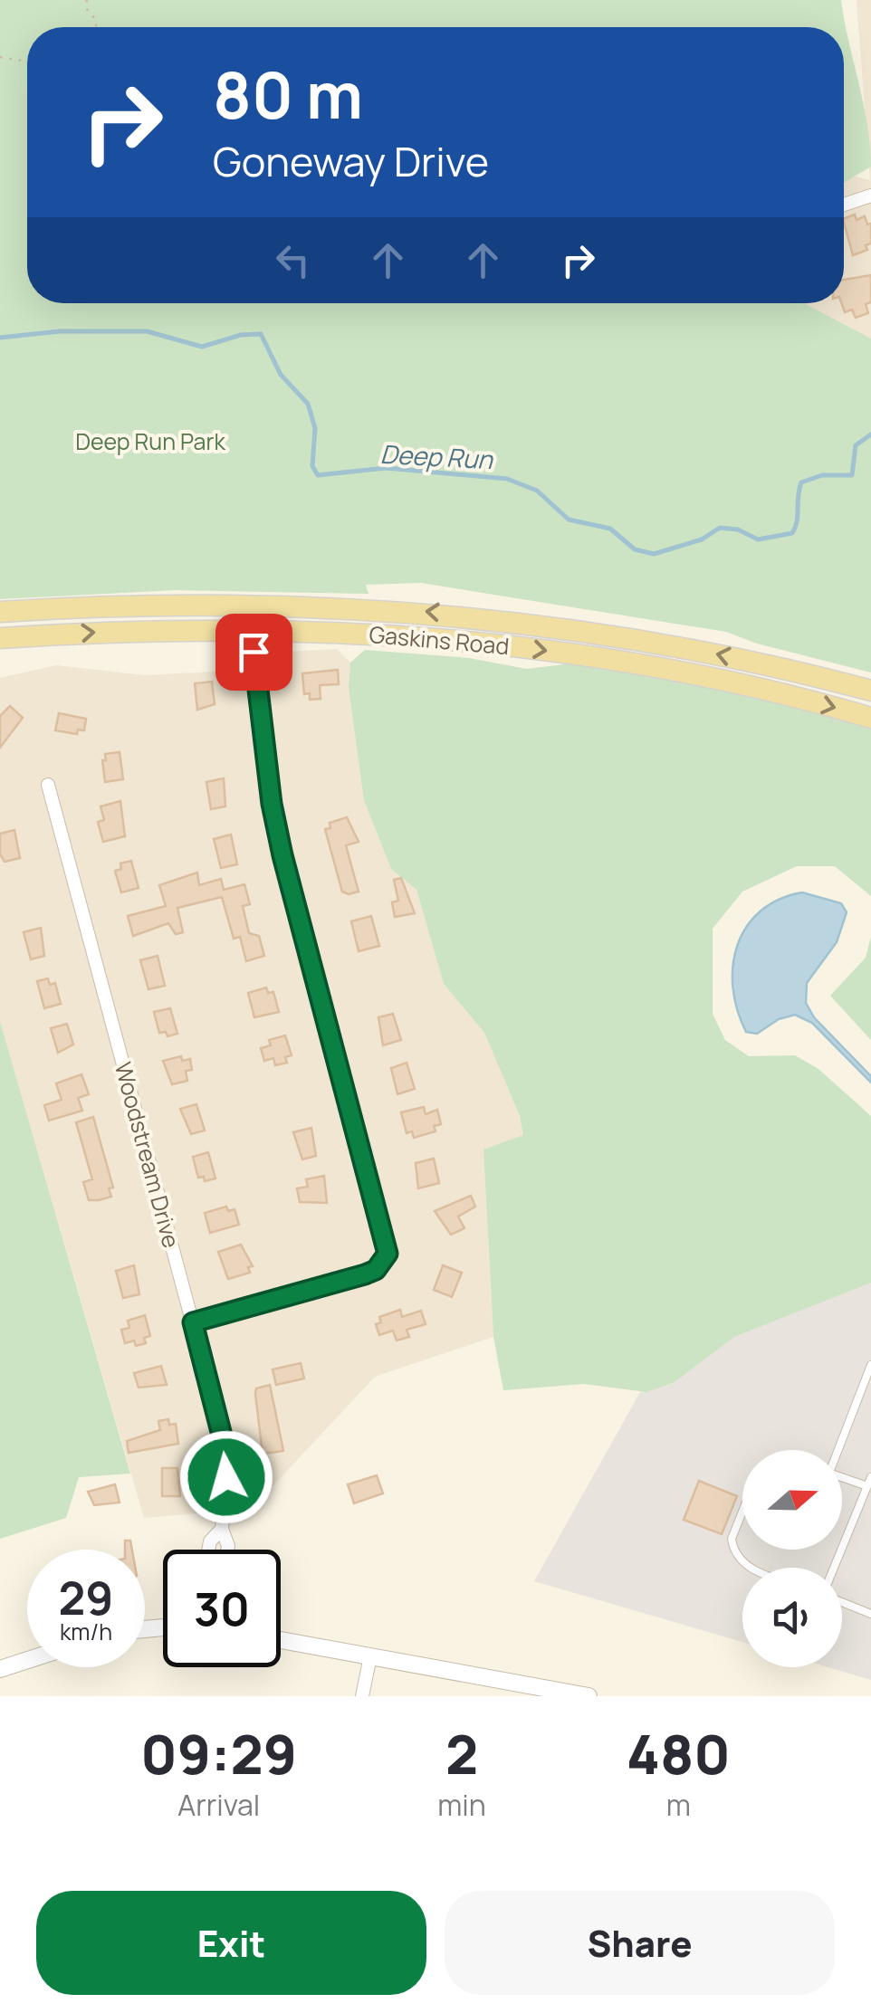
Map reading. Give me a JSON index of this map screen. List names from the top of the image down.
{
  "streets": {
    "main road": ["Gaskins Road"],
    "street": ["Woodstream Drive"]
  },
  "water": ["Deep Run"],
  "parks": ["Deep Run Park"],
  "north": "right",
  "page": {
    "turn": ["80 m", "Goneway Drive"],
    "speed": "29 km/h",
    "limit": "30",
    "eta": [
      "09:29",
      "Arrival",
      "2",
      "min",
      "480",
      "m"
    ],
    "buttons": ["Exit", "Share"]
  }
}
